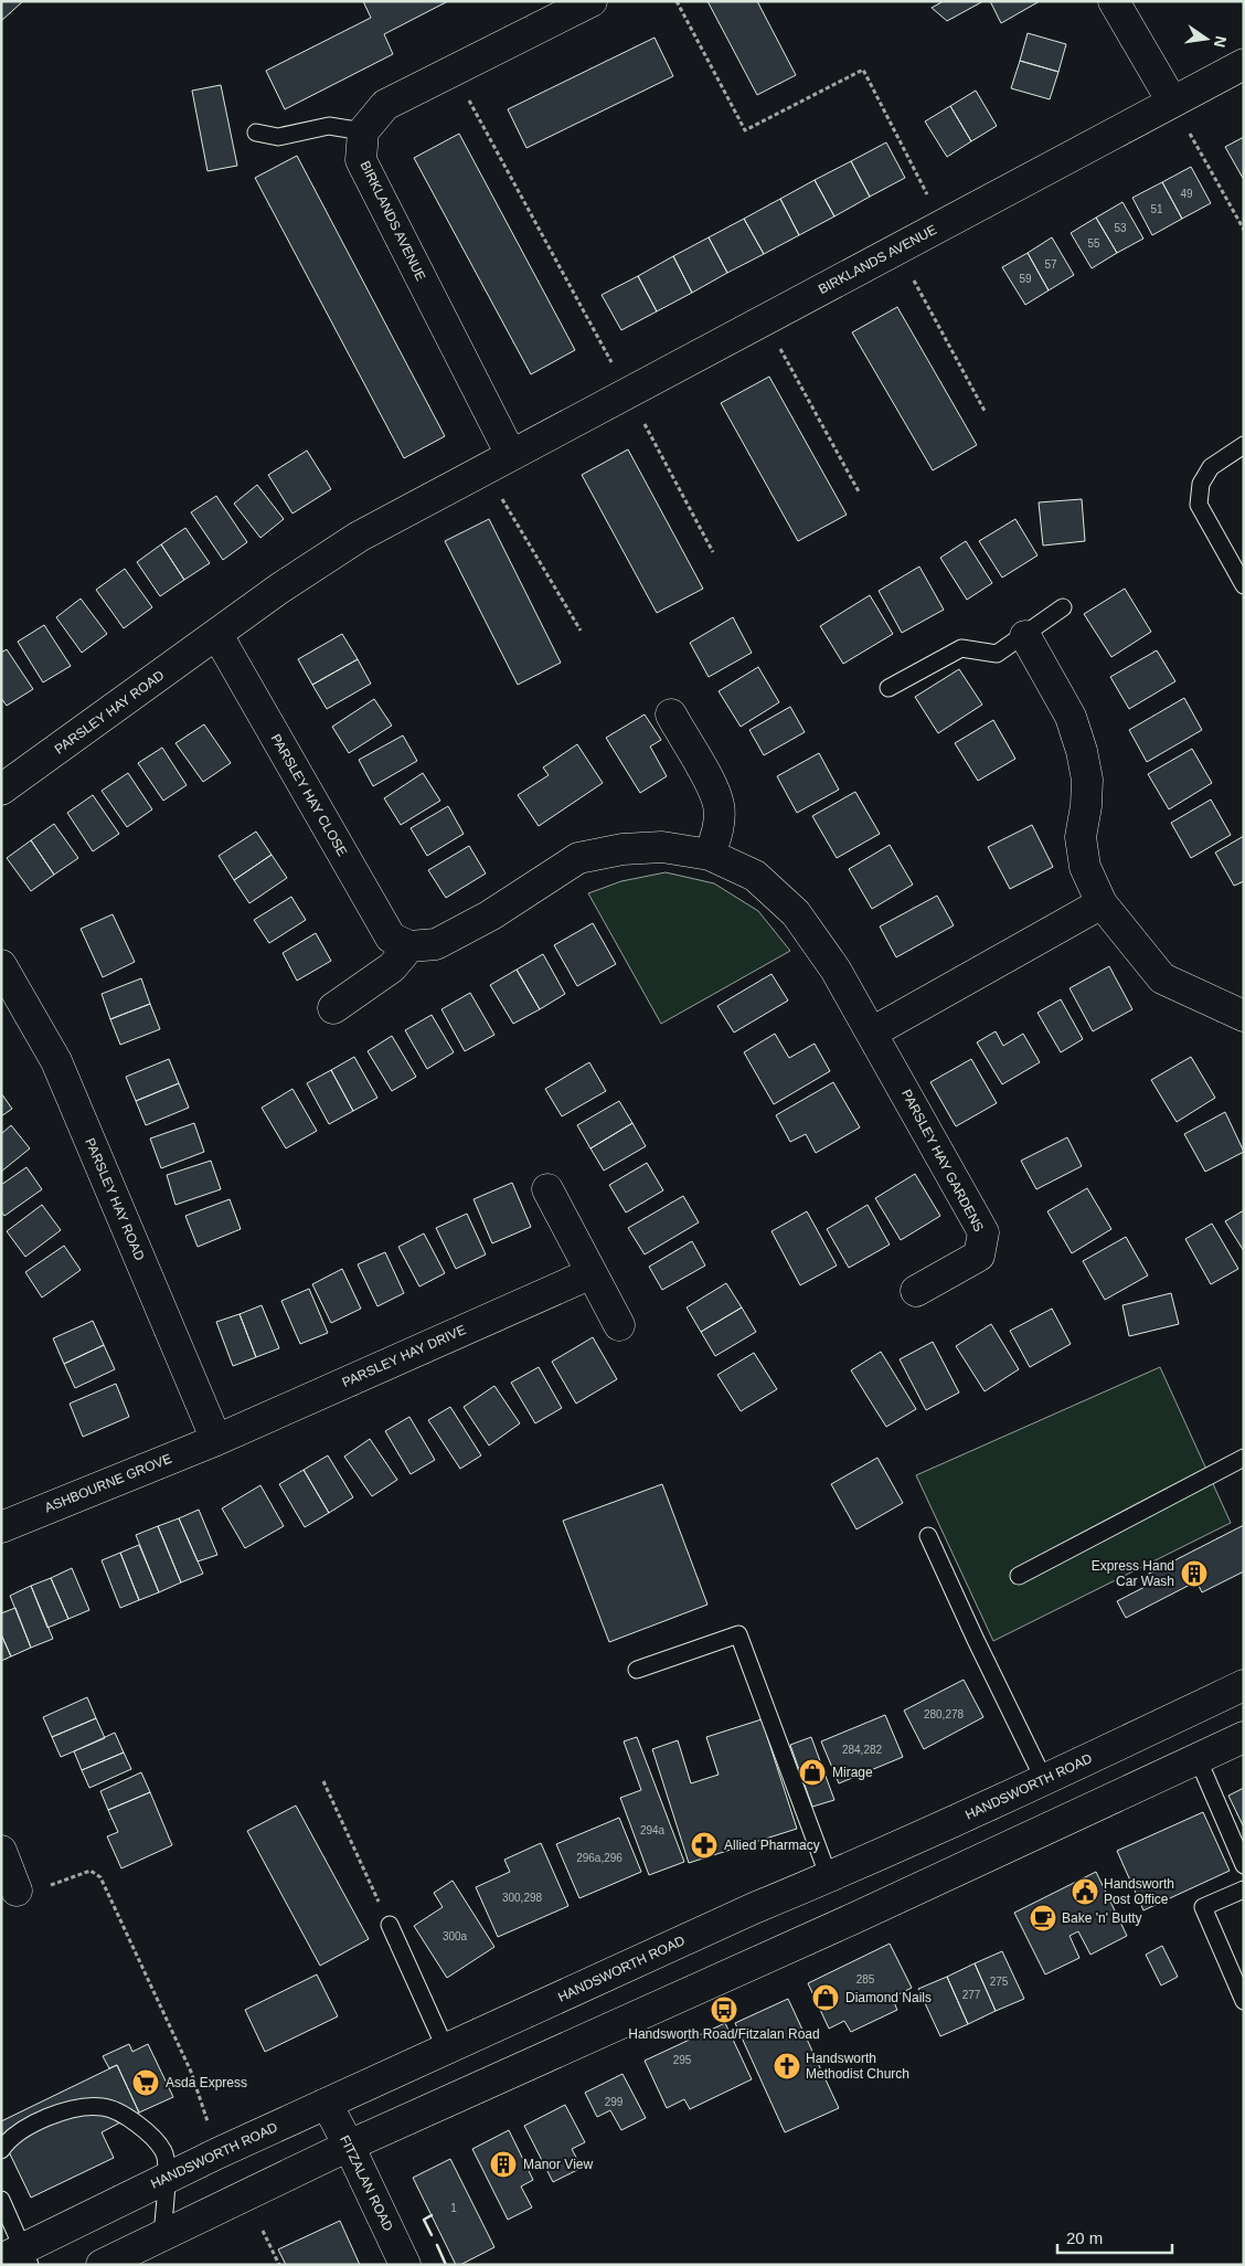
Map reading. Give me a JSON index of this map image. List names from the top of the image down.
{
  "streets": {
    "street": [
      "BIRKLANDS AVENUE",
      "PARSLEY HAY ROAD",
      "PARSLEY HAY CLOSE",
      "PARSLEY HAY GARDENS",
      "PARSLEY HAY DRIVE",
      "ASHBOURNE GROVE",
      "HANDSWORTH ROAD",
      "FITZALAN ROAD"
    ]
  },
  "crossings": [
    ["BIRKLANDS AVENUE", "PARSLEY HAY ROAD"],
    ["BIRKLANDS AVENUE", "PARSLEY HAY CLOSE"],
    ["PARSLEY HAY ROAD", "PARSLEY HAY CLOSE"],
    ["PARSLEY HAY ROAD", "PARSLEY HAY DRIVE"],
    ["PARSLEY HAY ROAD", "ASHBOURNE GROVE"],
    ["PARSLEY HAY CLOSE", "PARSLEY HAY GARDENS"],
    ["PARSLEY HAY DRIVE", "ASHBOURNE GROVE"],
    ["HANDSWORTH ROAD", "FITZALAN ROAD"]
  ],
  "places": {
    "building": ["Express Hand Car Wash", "Manor View"],
    "shop": ["Mirage", "Diamond Nails"],
    "pharmacy": ["Allied Pharmacy"],
    "public building": ["Handsworth Post Office"],
    "cafe": ["Bake 'n' Butty"],
    "bus stop": ["Handsworth Road/Fitzalan Road"],
    "church": ["Handsworth Methodist Church"],
    "supermarket": ["Asda Express"]
  },
  "house_numbers": [
    "49",
    "51",
    "53",
    "55",
    "57",
    "59",
    "280,278",
    "284,282",
    "294a",
    "296a,296",
    "300,298",
    "300a",
    "285",
    "275",
    "277",
    "295",
    "299",
    "1"
  ],
  "scale_bar": "20 m",
  "north": "right"
}
